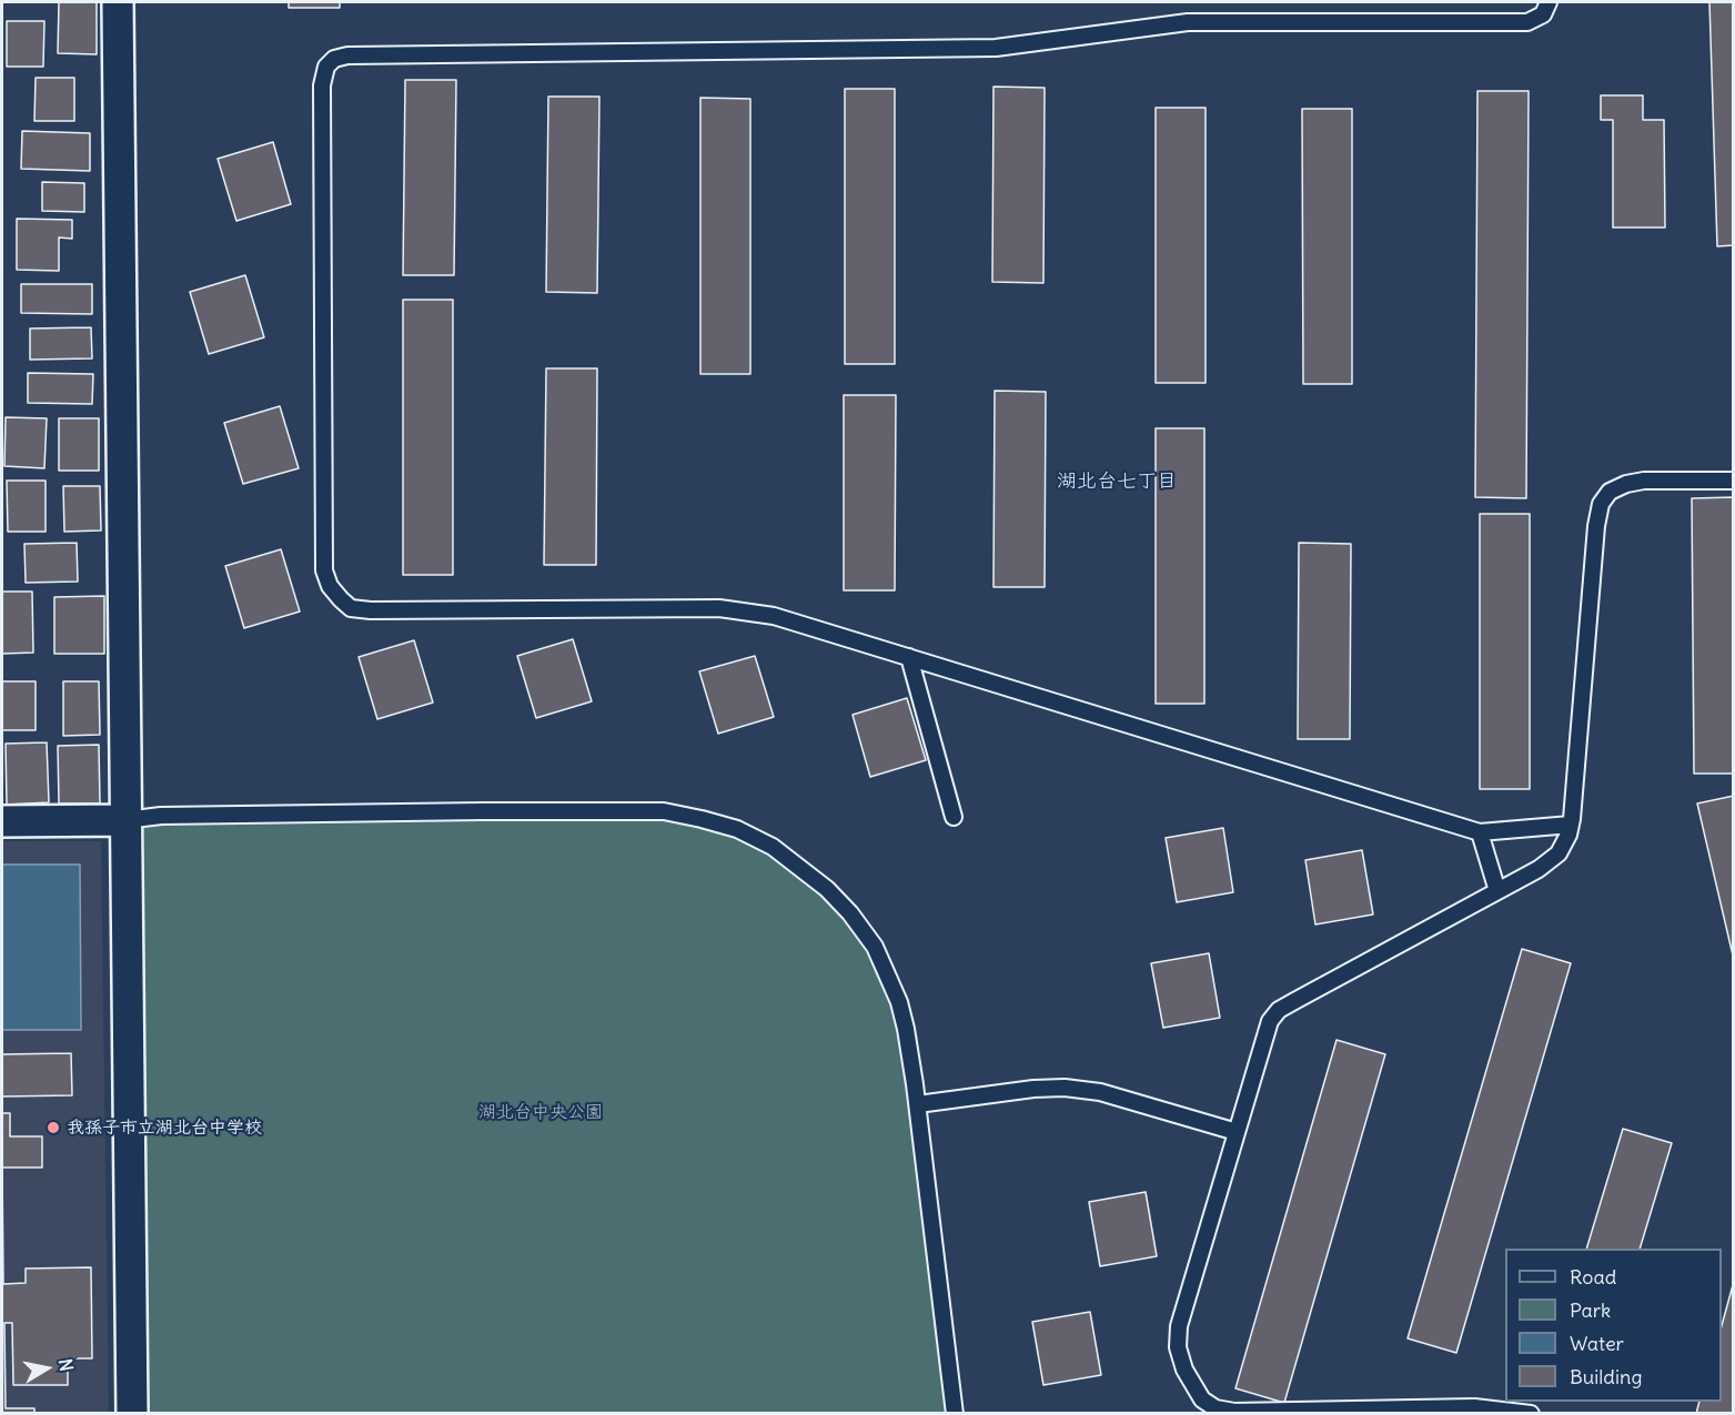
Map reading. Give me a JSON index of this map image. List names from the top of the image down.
{
  "districts": ["湖北台七丁目"],
  "parks": ["湖北台中央公園"],
  "places": ["我孫子市立湖北台中学校"],
  "legend": [
    "Road",
    "Park",
    "Water",
    "Building"
  ],
  "north": "right"
}
